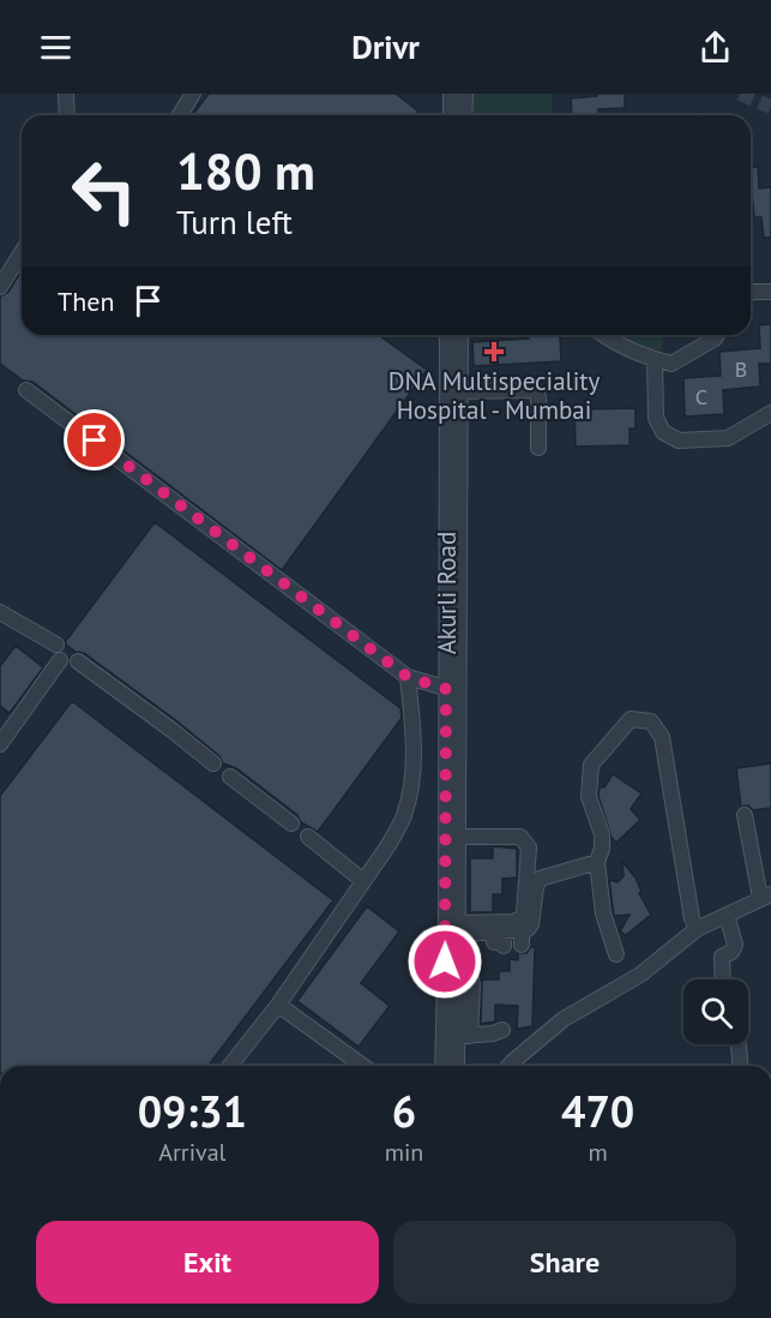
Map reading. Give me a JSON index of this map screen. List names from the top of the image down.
{
  "streets": {
    "street": ["Akurli Road"]
  },
  "places": {
    "health": ["DNA Multispeciality Hospital - Mumbai"]
  },
  "house_numbers": ["B", "C"],
  "page": {
    "header": "Drivr",
    "turn": ["180 m", "Turn left"],
    "then": "Then",
    "eta": [
      "09:31",
      "Arrival",
      "6",
      "min",
      "470",
      "m"
    ],
    "buttons": ["Exit", "Share"]
  }
}
